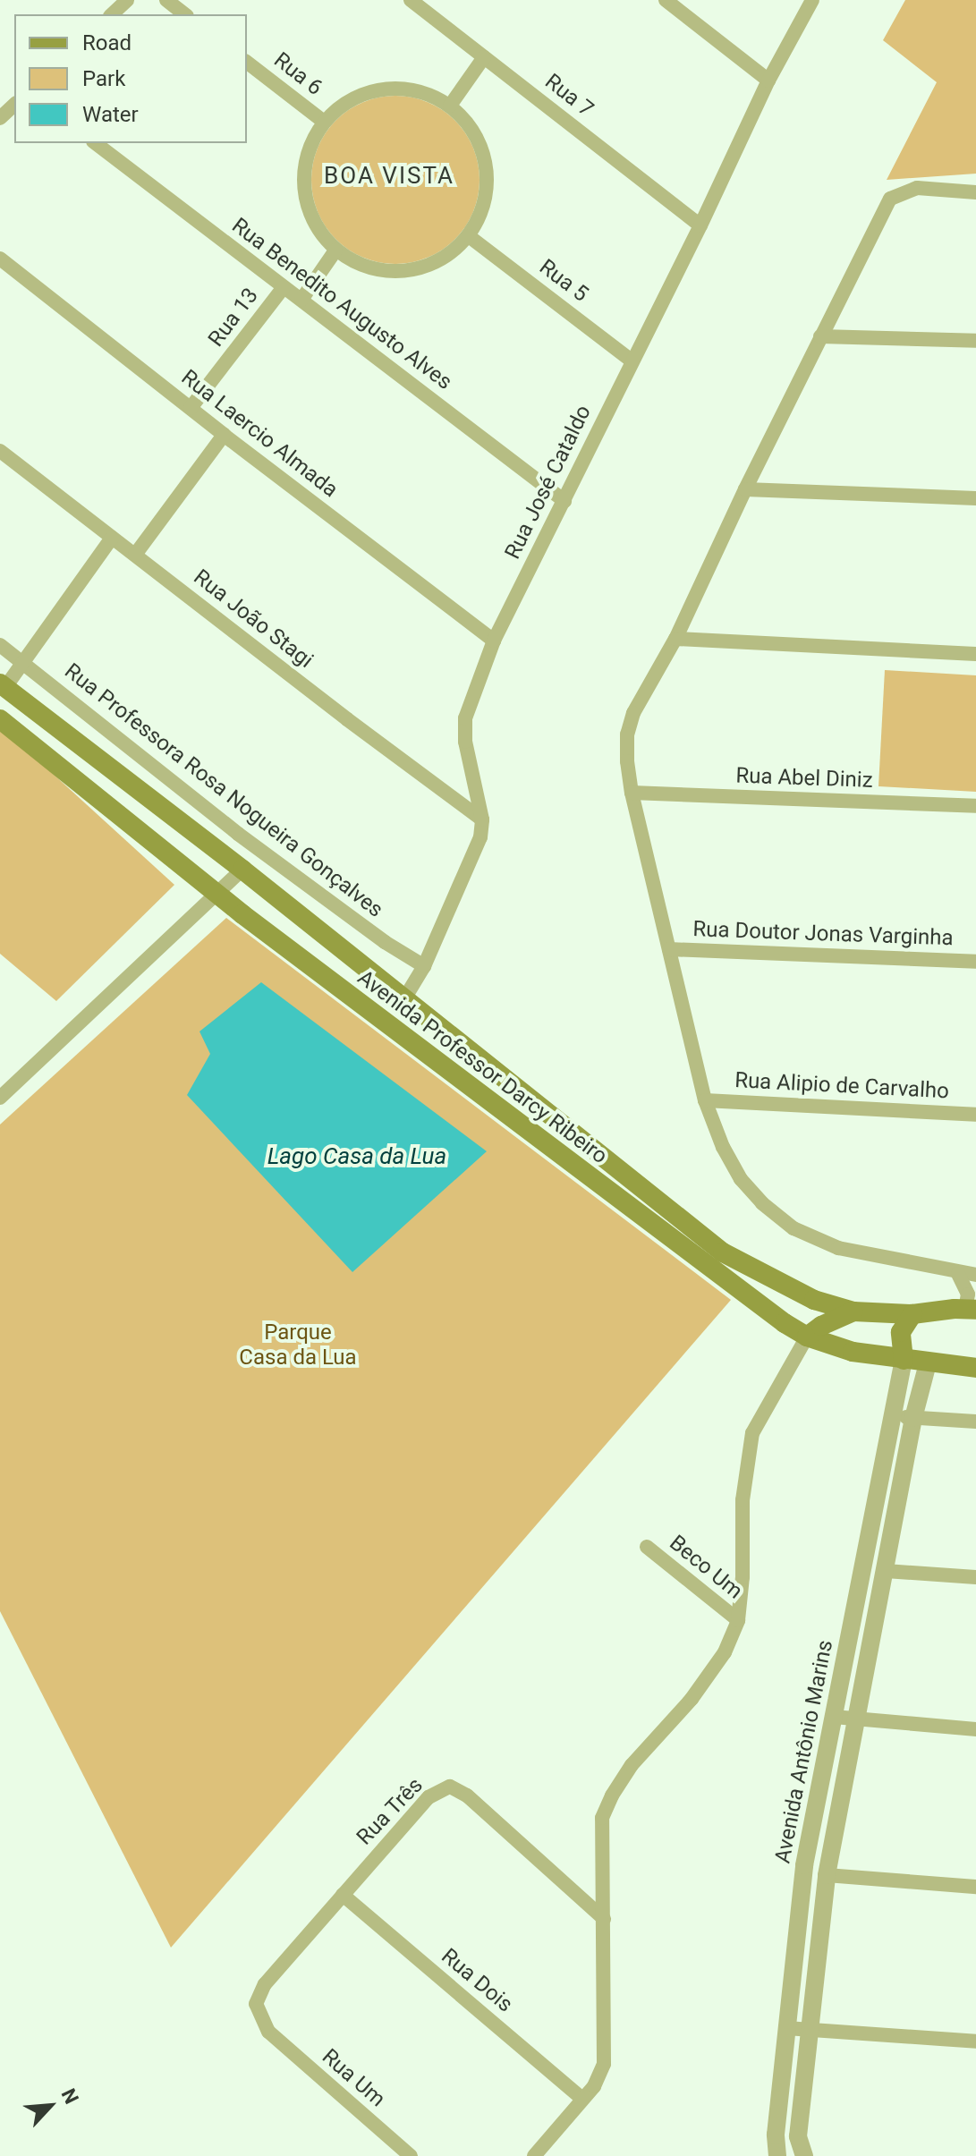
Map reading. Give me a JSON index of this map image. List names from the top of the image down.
{
  "streets": {
    "main road": ["Avenida Professor Darcy Ribeiro"],
    "street": [
      "Rua 6",
      "Rua 7",
      "Rua 5",
      "Rua Benedito Augusto Alves",
      "Rua 13",
      "Rua Laercio Almada",
      "Rua José Cataldo",
      "Rua João Stagi",
      "Rua Abel Diniz",
      "Rua Professora Rosa Nogueira Gonçalves",
      "Rua Doutor Jonas Varginha",
      "Rua Alipio de Carvalho",
      "Beco Um",
      "Avenida Antônio Marins",
      "Rua Três",
      "Rua Dois",
      "Rua Um"
    ]
  },
  "crossings": [
    ["Rua 6", "Rua 5"],
    ["Rua 7", "Rua José Cataldo"],
    ["Rua 5", "Rua José Cataldo"],
    ["Rua Benedito Augusto Alves", "Rua 13"],
    ["Rua Benedito Augusto Alves", "Rua José Cataldo"],
    ["Rua 13", "Rua Laercio Almada"],
    ["Rua Laercio Almada", "Rua José Cataldo"],
    ["Rua José Cataldo", "Rua João Stagi"],
    ["Rua José Cataldo", "Rua Professora Rosa Nogueira Gonçalves"],
    ["Rua José Cataldo", "Avenida Professor Darcy Ribeiro"],
    ["Avenida Professor Darcy Ribeiro", "Avenida Antônio Marins"],
    ["Rua Três", "Rua Dois"],
    ["Rua Três", "Rua Um"]
  ],
  "districts": ["BOA VISTA"],
  "water": ["Lago Casa da Lua"],
  "parks": ["Parque Casa da Lua"],
  "legend": ["Road", "Park", "Water"],
  "north": "top right"
}
